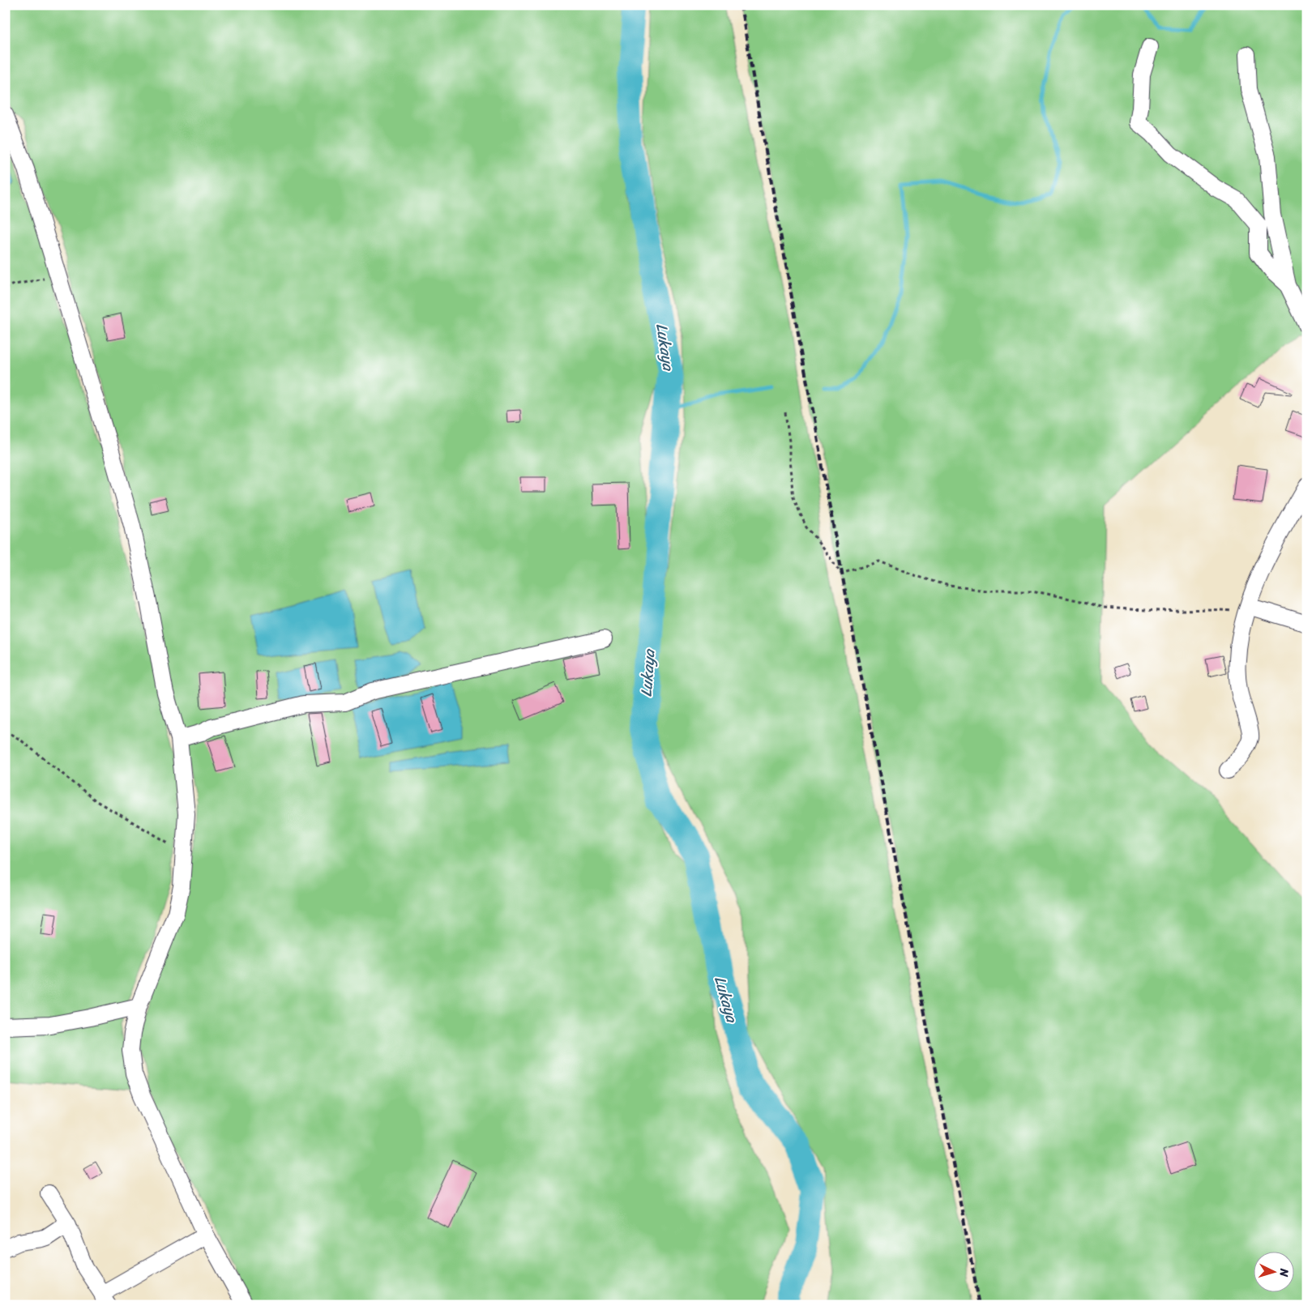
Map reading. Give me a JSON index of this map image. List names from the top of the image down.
{
  "water": ["Lukaya"],
  "north": "right"
}
